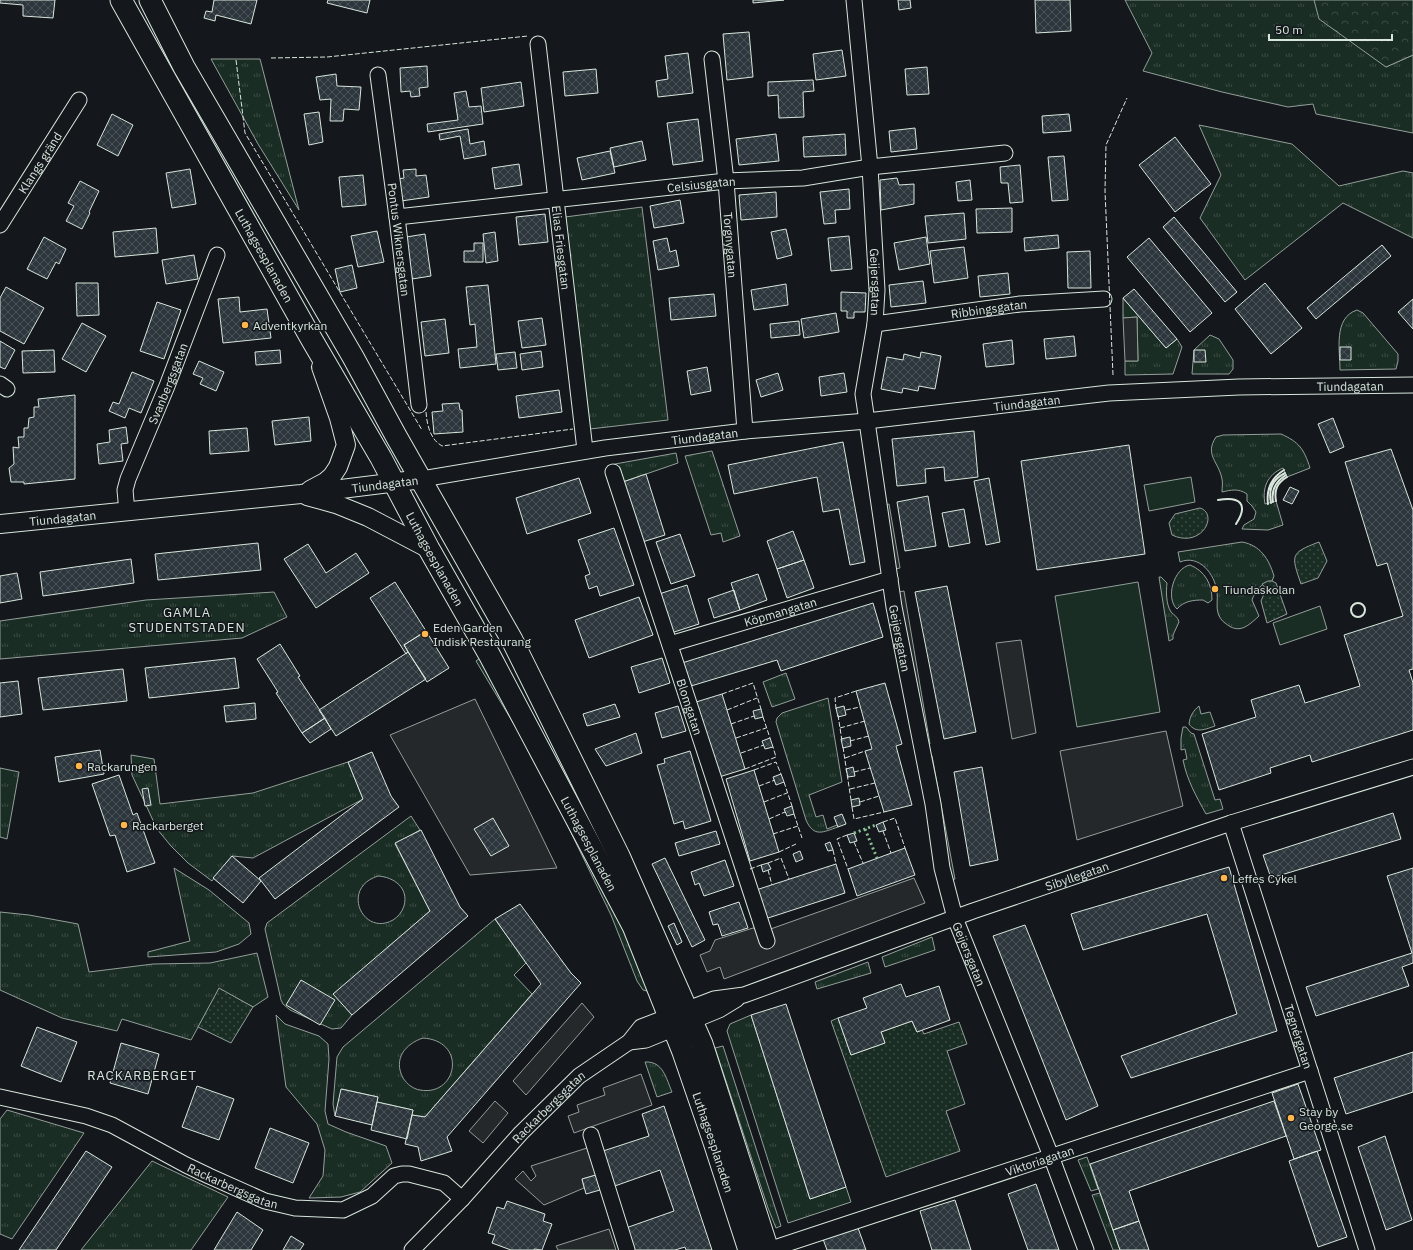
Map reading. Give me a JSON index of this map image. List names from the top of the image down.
{
  "streets": {
    "main road": ["Luthagsesplanaden"],
    "street": [
      "Klangs gränd",
      "Celsiusgatan",
      "Pontus Wiknersgatan",
      "Torgnygatan",
      "Elias Friesgatan",
      "Geijersgatan",
      "Ribbingsgatan",
      "Svanbergsgatan",
      "Tiundagatan",
      "Köpmangatan",
      "Blomgatan",
      "Sibyllegatan",
      "Tegnérgatan",
      "Rackarbergsgatan",
      "Viktoriagatan"
    ]
  },
  "crossings": [
    ["Celsiusgatan", "Pontus Wiknersgatan"],
    ["Celsiusgatan", "Torgnygatan"],
    ["Celsiusgatan", "Elias Friesgatan"],
    ["Celsiusgatan", "Geijersgatan"],
    ["Torgnygatan", "Tiundagatan"],
    ["Elias Friesgatan", "Tiundagatan"],
    ["Luthagsesplanaden", "Tiundagatan"],
    ["Luthagsesplanaden", "Sibyllegatan"],
    ["Luthagsesplanaden", "Rackarbergsgatan"],
    ["Luthagsesplanaden", "Viktoriagatan"],
    ["Geijersgatan", "Ribbingsgatan"],
    ["Geijersgatan", "Tiundagatan"],
    ["Geijersgatan", "Köpmangatan"],
    ["Geijersgatan", "Sibyllegatan"],
    ["Geijersgatan", "Viktoriagatan"],
    ["Svanbergsgatan", "Tiundagatan"],
    ["Köpmangatan", "Blomgatan"],
    ["Sibyllegatan", "Tegnérgatan"],
    ["Sibyllegatan", "Rackarbergsgatan"],
    ["Tegnérgatan", "Viktoriagatan"]
  ],
  "districts": ["GAMLA STUDENTSTADEN", "RACKARBERGET"],
  "places": [
    "Adventkyrkan",
    "Tiundaskolan",
    "Eden Garden Indisk Restaurang",
    "Rackarungen",
    "Rackarberget",
    "Leffes Cykel",
    "Stay by George.se"
  ],
  "scale_bar": "50 m"
}
